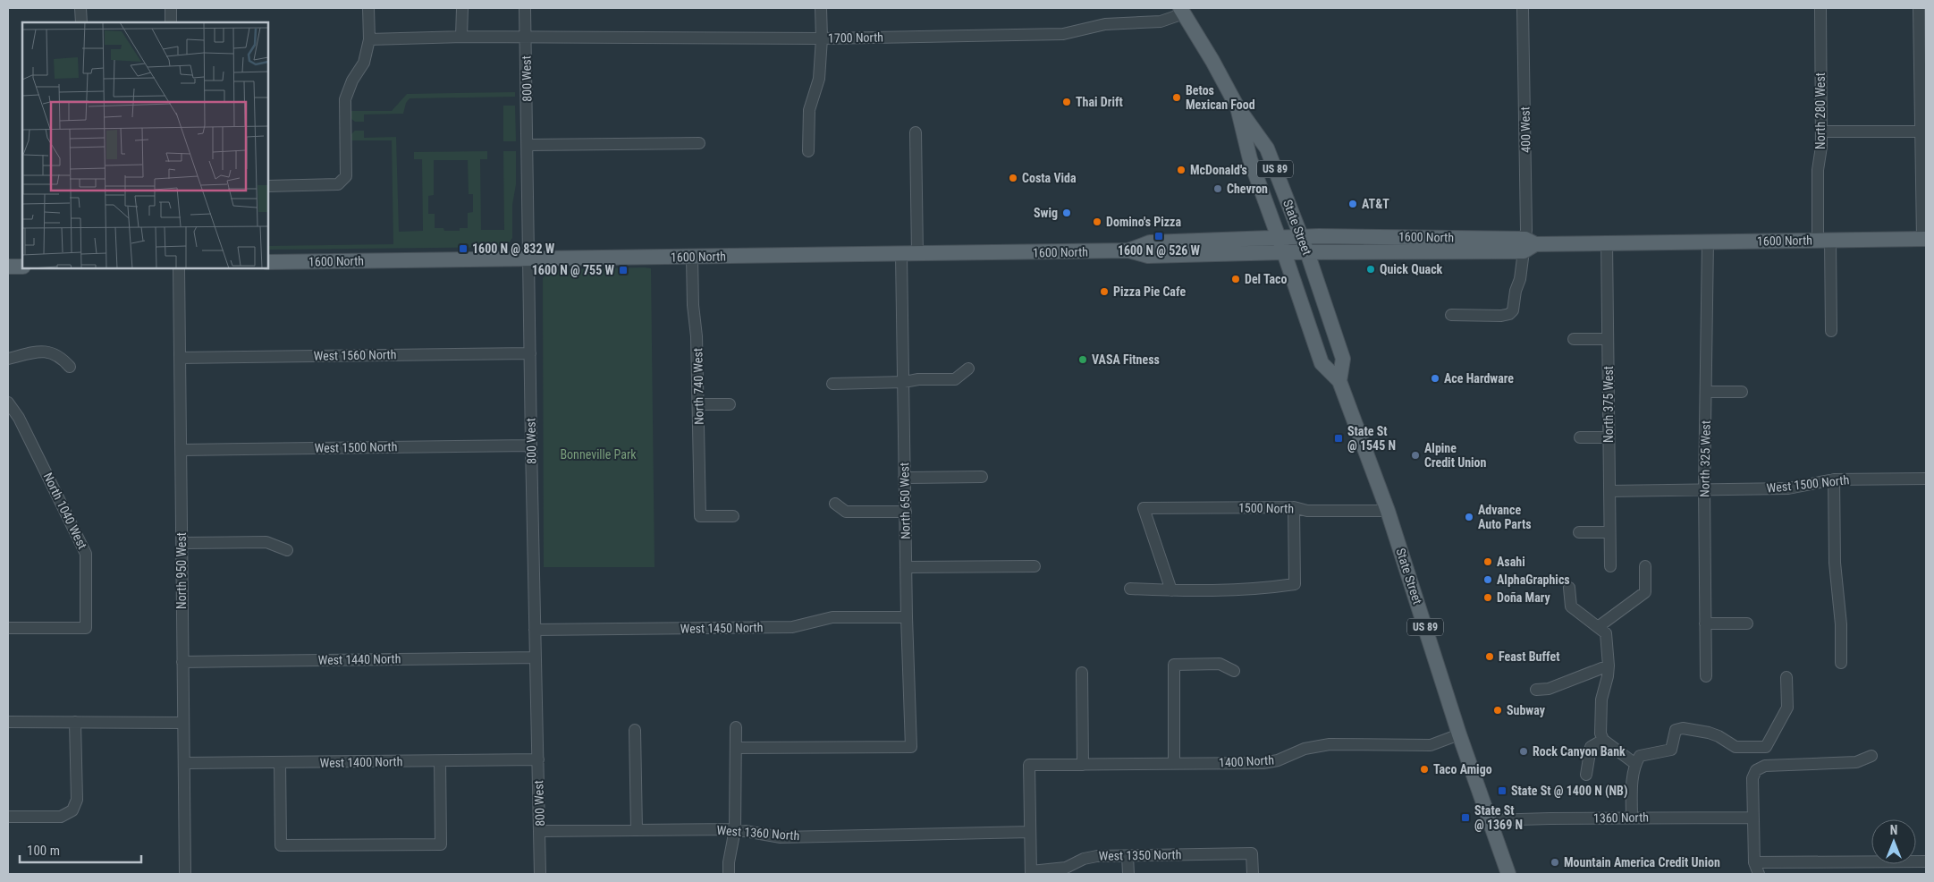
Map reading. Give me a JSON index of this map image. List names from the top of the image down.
{
  "streets": {
    "main road": ["US 89", "State Street", "1600 North"],
    "street": [
      "1700 North",
      "800 West",
      "North 280 West",
      "400 West",
      "West 1560 North",
      "North 740 West",
      "North 375 West",
      "West 1500 North",
      "North 325 West",
      "North 650 West",
      "1500 North",
      "North 1040 West",
      "North 950 West",
      "West 1450 North",
      "West 1440 North",
      "1400 North",
      "West 1400 North",
      "1360 North",
      "West 1360 North",
      "West 1350 North"
    ]
  },
  "crossings": [
    ["1700 North", "800 West"],
    ["1700 North", "State Street"],
    ["800 West", "1600 North"],
    ["800 West", "West 1560 North"],
    ["800 West", "West 1500 North"],
    ["800 West", "West 1450 North"],
    ["800 West", "West 1440 North"],
    ["800 West", "West 1400 North"],
    ["800 West", "West 1360 North"],
    ["North 280 West", "1600 North"],
    ["400 West", "1600 North"],
    ["State Street", "1600 North"],
    ["State Street", "1500 North"],
    ["State Street", "1400 North"],
    ["State Street", "1360 North"],
    ["1600 North", "North 740 West"],
    ["1600 North", "North 375 West"],
    ["1600 North", "North 325 West"],
    ["1600 North", "North 650 West"],
    ["West 1560 North", "North 950 West"],
    ["North 375 West", "West 1500 North"],
    ["West 1500 North", "North 325 West"],
    ["West 1500 North", "North 950 West"],
    ["North 650 West", "West 1450 North"],
    ["North 950 West", "West 1440 North"],
    ["North 950 West", "West 1400 North"],
    ["1400 North", "West 1360 North"]
  ],
  "parks": ["Bonneville Park"],
  "places": {
    "other": [
      "Betos Mexican Food",
      "Thai Drift",
      "McDonald's",
      "Costa Vida",
      "Chevron",
      "AT&T",
      "Swig",
      "Domino's Pizza",
      "Quick Quack",
      "Del Taco",
      "Pizza Pie Cafe",
      "VASA Fitness",
      "Ace Hardware",
      "Alpine Credit Union",
      "Advance Auto Parts",
      "Asahi",
      "AlphaGraphics",
      "Doña Mary",
      "Feast Buffet",
      "Subway",
      "Rock Canyon Bank",
      "Taco Amigo",
      "Mountain America Credit Union"
    ],
    "transit": [
      "1600 N @ 526 W",
      "1600 N @ 832 W",
      "1600 N @ 755 W",
      "State St @ 1545 N",
      "State St @ 1400 N (NB)",
      "State St @ 1369 N"
    ]
  },
  "scale_bar": "100 m",
  "north": "top"
}
